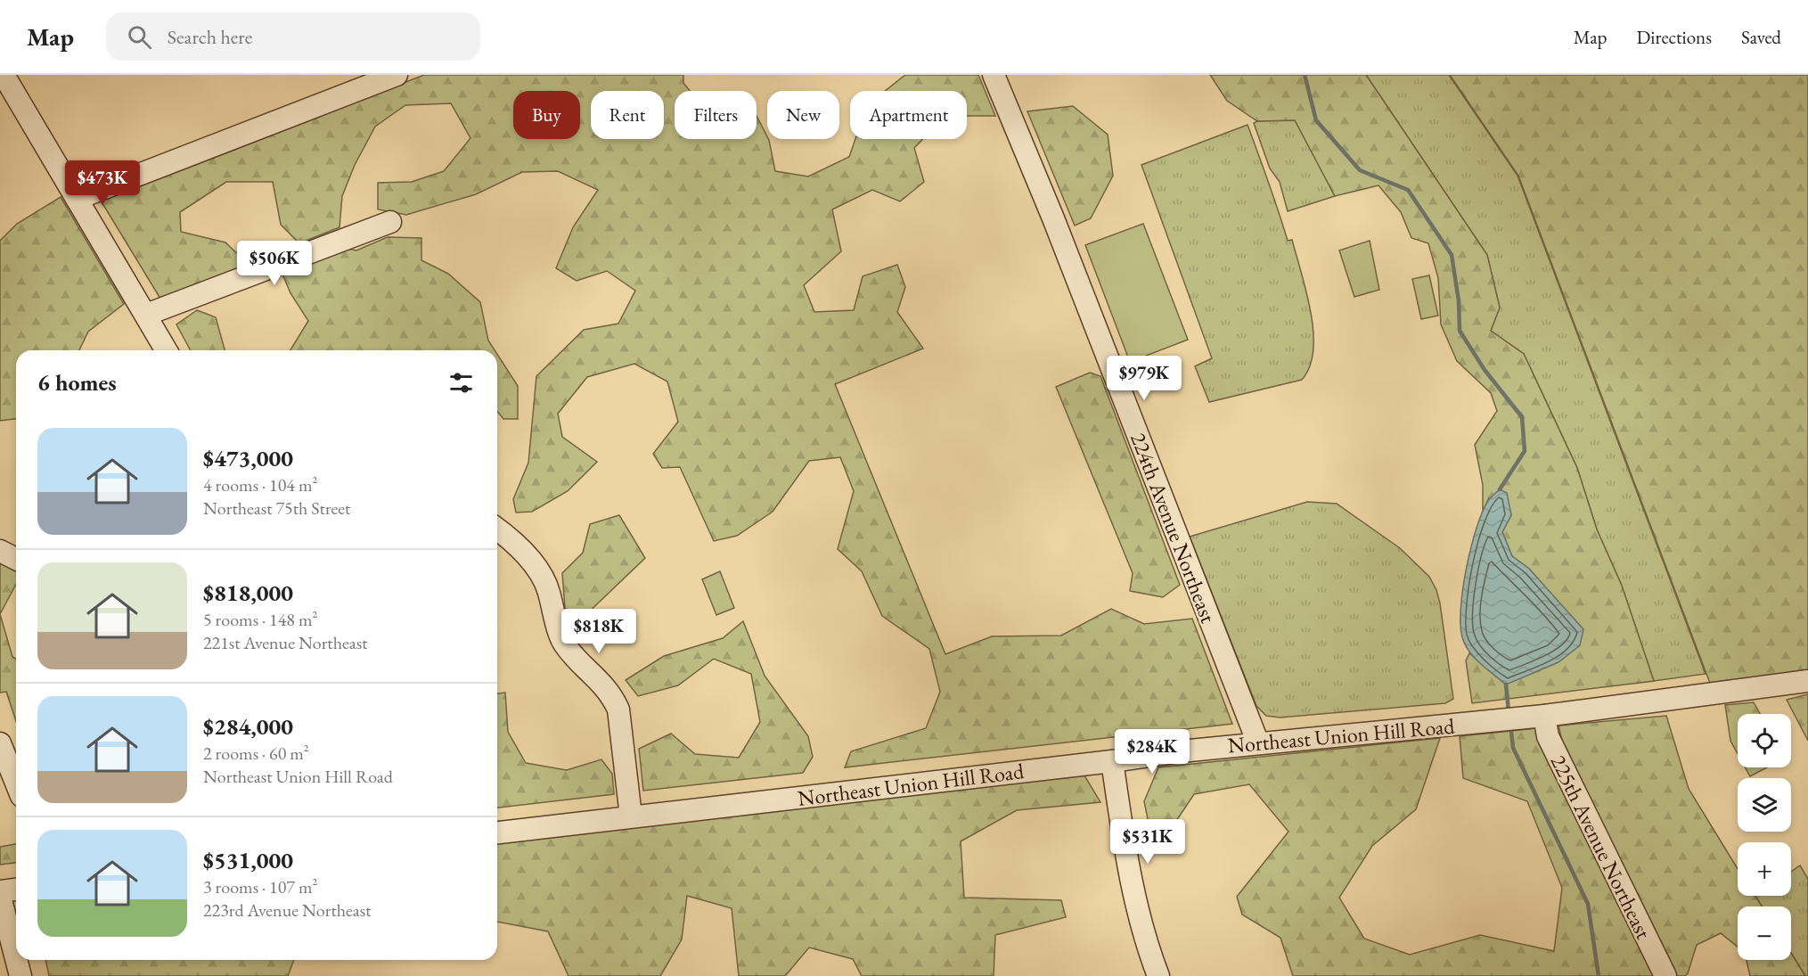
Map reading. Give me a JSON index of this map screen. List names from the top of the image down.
{
  "streets": {
    "street": ["224th Avenue Northeast", "Northeast Union Hill Road", "225th Avenue Northeast"]
  },
  "crossings": [
    ["224th Avenue Northeast", "Northeast Union Hill Road"],
    ["Northeast Union Hill Road", "225th Avenue Northeast"]
  ],
  "page": {
    "header": "Map",
    "search": "Search here",
    "nav": ["Map", "Directions", "Saved"],
    "chip": [
      "Buy",
      "Rent",
      "Filters",
      "New",
      "Apartment"
    ],
    "price": [
      "$473K",
      "$506K",
      "$979K",
      "$818K",
      "$284K",
      "$531K"
    ],
    "heading": "6 homes",
    "list": [
      {
        "name": "$473,000",
        "note": "4 rooms · 104 m² · Northeast 75th Street"
      },
      {
        "name": "$818,000",
        "note": "5 rooms · 148 m² · 221st Avenue Northeast"
      },
      {
        "name": "$284,000",
        "note": "2 rooms · 60 m² · Northeast Union Hill Road"
      },
      {
        "name": "$531,000",
        "note": "3 rooms · 107 m² · 223rd Avenue Northeast"
      }
    ],
    "map_buttons": ["+", "−"]
  }
}
